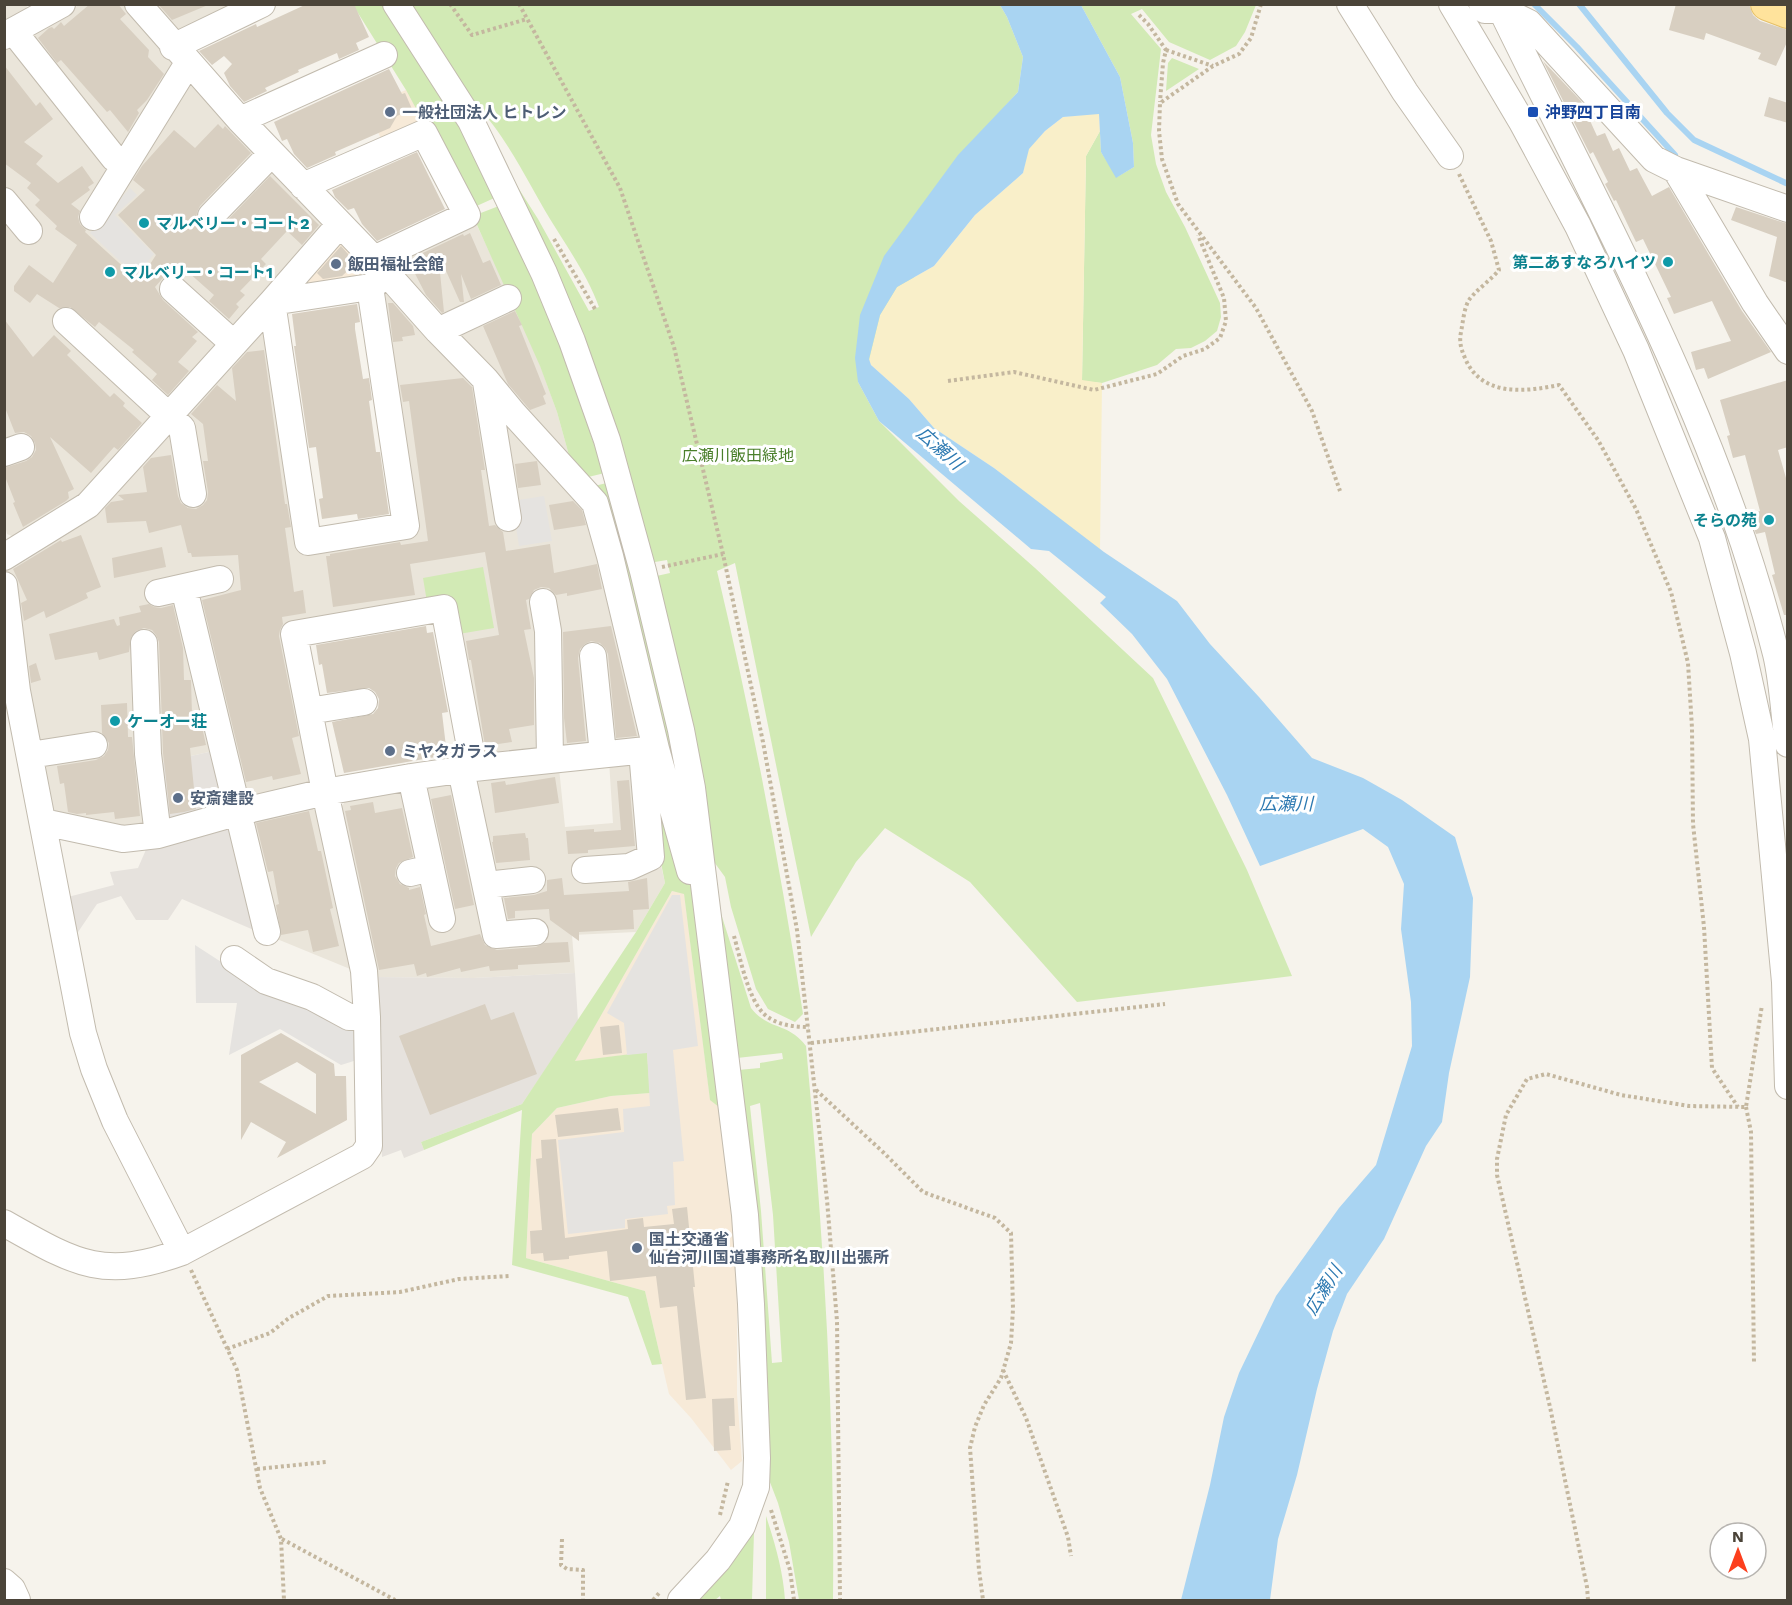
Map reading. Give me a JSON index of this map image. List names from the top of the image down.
{
  "water": ["広瀬川"],
  "parks": ["広瀬川飯田緑地"],
  "places": {
    "other": [
      "一般社団法人 ヒトレン",
      "マルベリー・コート2",
      "第二あすなろハイツ",
      "飯田福祉会館",
      "マルベリー・コート1",
      "そらの苑",
      "ケーオー荘",
      "ミヤタガラス",
      "安斎建設",
      "国土交通省 仙台河川国道事務所名取川出張所"
    ],
    "transit": ["沖野四丁目南"]
  },
  "north": "top"
}
